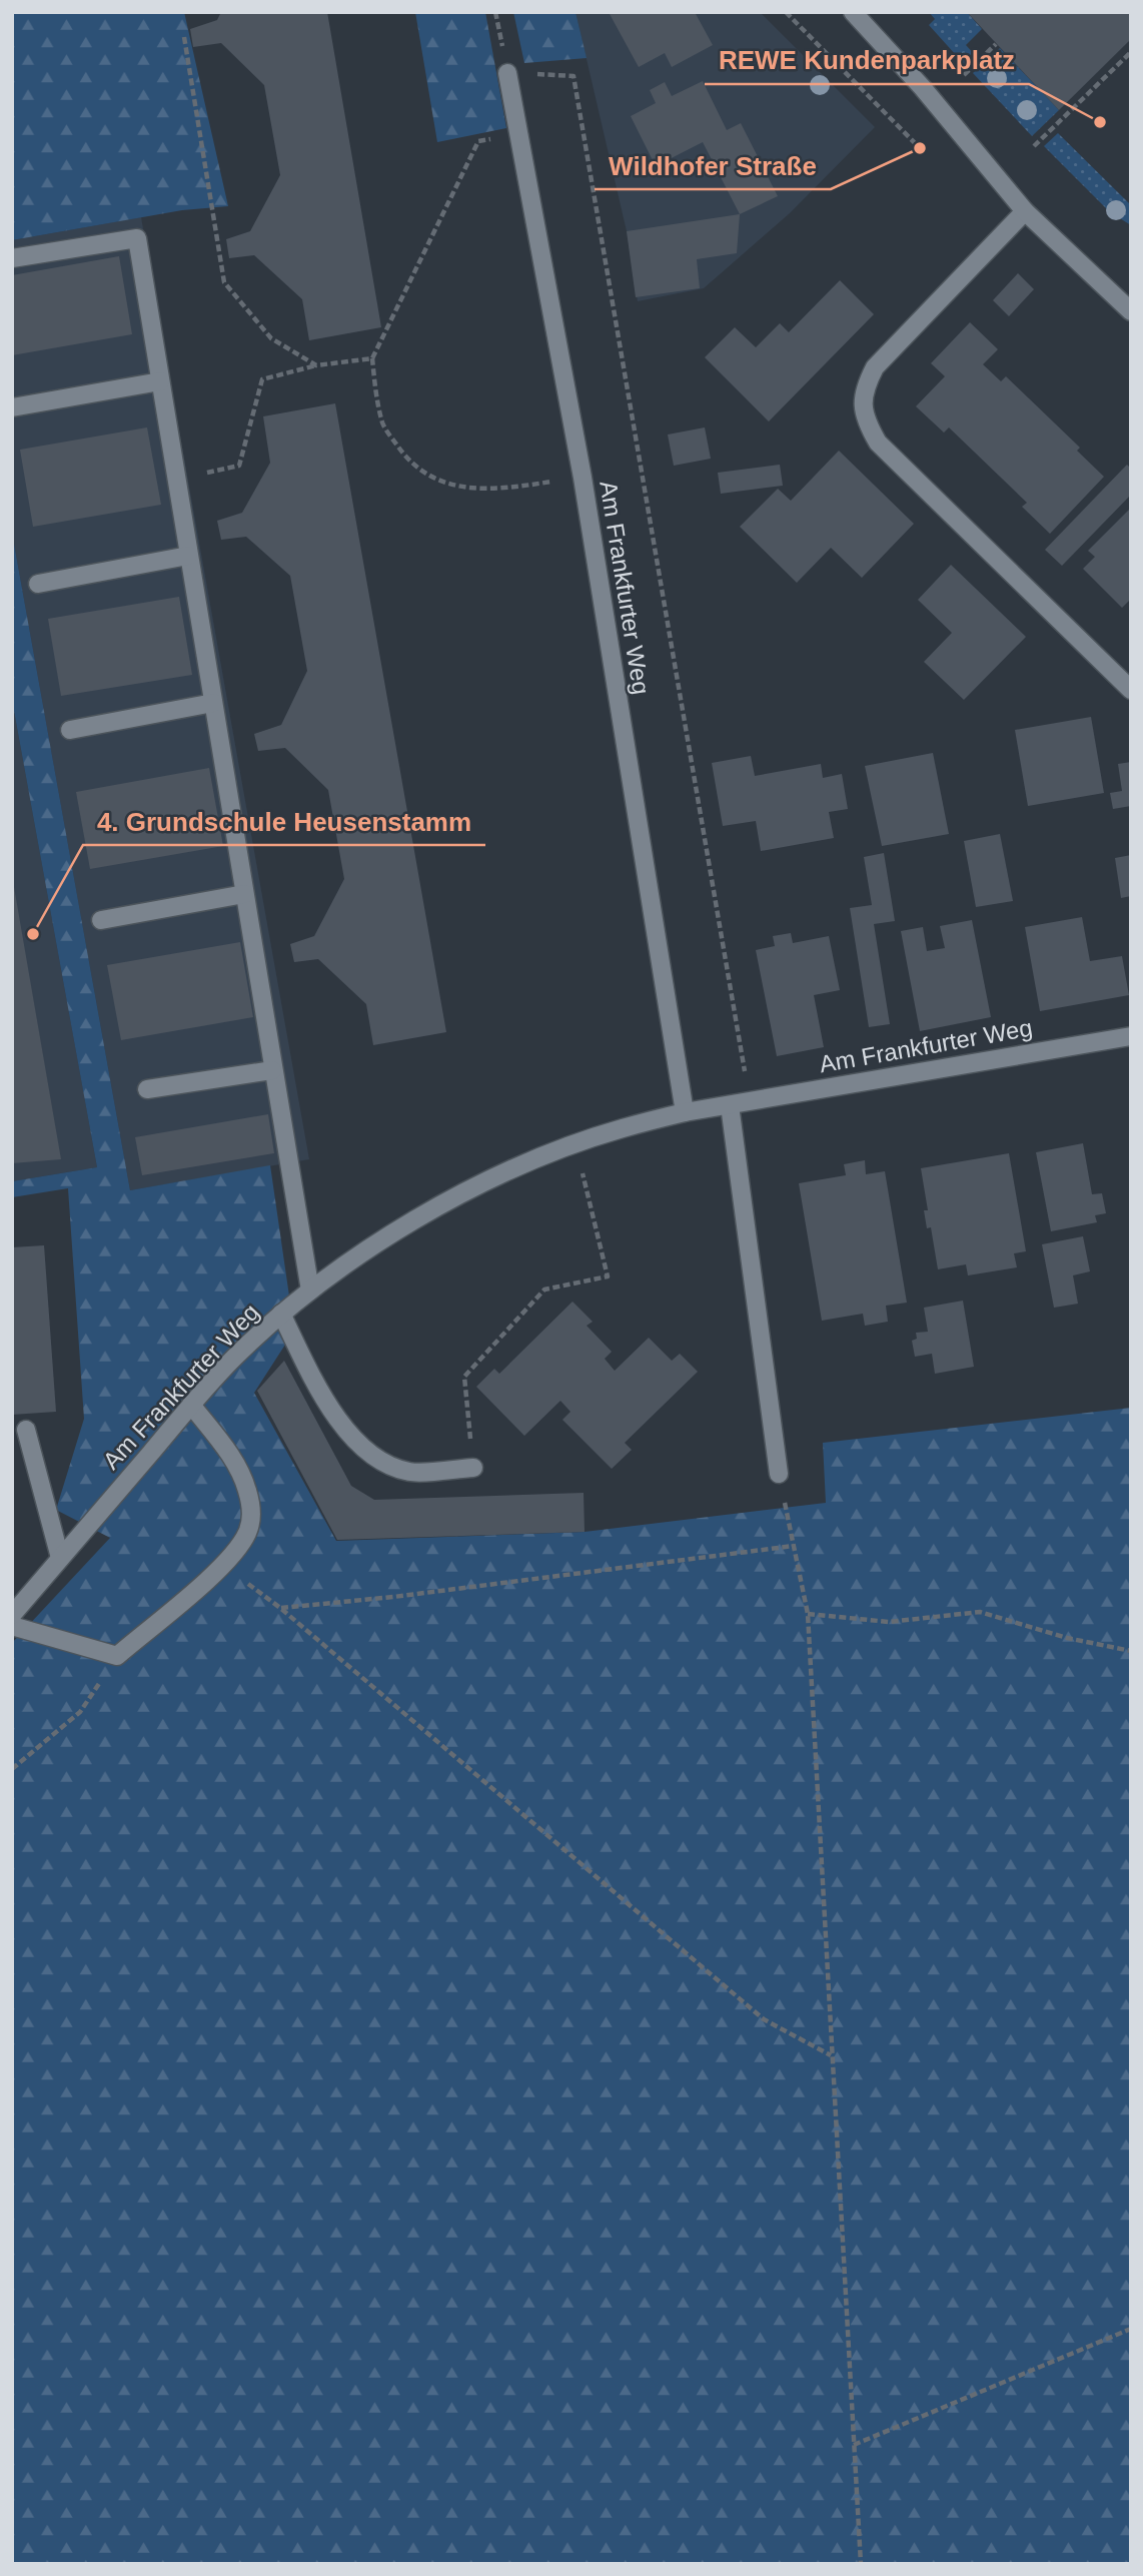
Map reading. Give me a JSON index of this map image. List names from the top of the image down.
{
  "streets": {
    "street": ["Am Frankfurter Weg"]
  },
  "places": ["REWE Kundenparkplatz", "Wildhofer Straße", "4. Grundschule Heusenstamm"]
}
